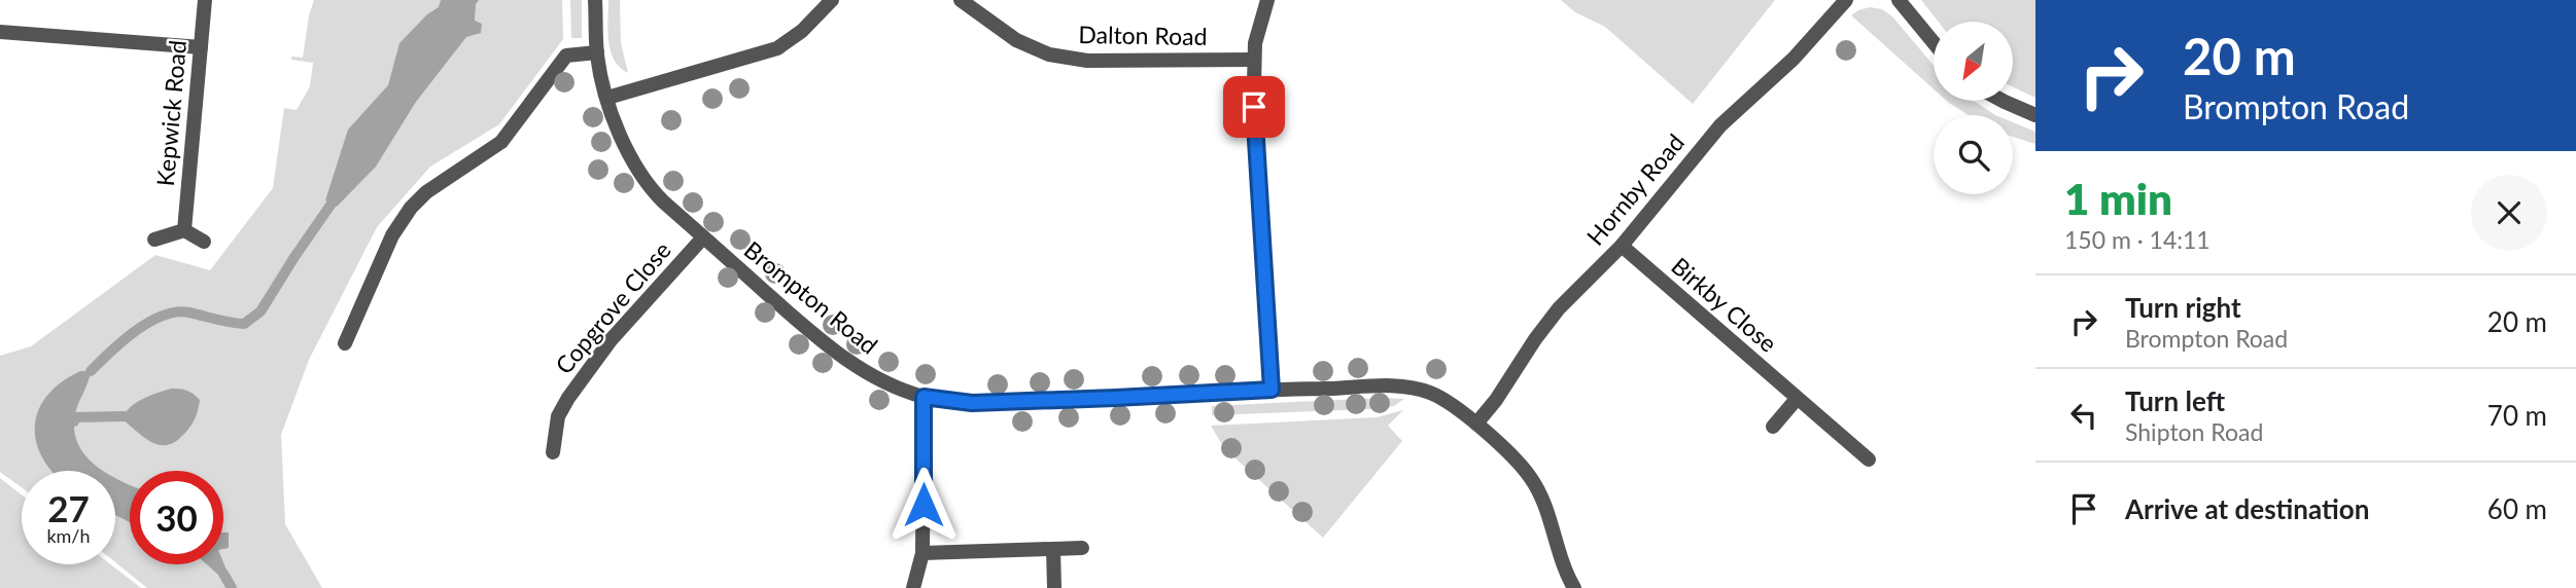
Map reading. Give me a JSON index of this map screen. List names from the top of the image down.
{
  "streets": {
    "street": [
      "Dalton Road",
      "Kepwick Road",
      "Hornby Road",
      "Brompton Road",
      "Birkby Close",
      "Copgrove Close"
    ]
  },
  "crossings": [
    ["Hornby Road", "Brompton Road"],
    ["Hornby Road", "Birkby Close"],
    ["Brompton Road", "Copgrove Close"]
  ],
  "north": "bottom left",
  "page": {
    "turn": ["20 m", "Brompton Road"],
    "heading": ["1 min", "150 m · 14:11"],
    "list": [
      {
        "name": "Turn right",
        "note": "Brompton Road",
        "value": "20 m"
      },
      {
        "name": "Turn left",
        "note": "Shipton Road",
        "value": "70 m"
      },
      {
        "name": "Arrive at destination",
        "value": "60 m"
      }
    ],
    "speed": "27 km/h",
    "limit": "30"
  }
}
